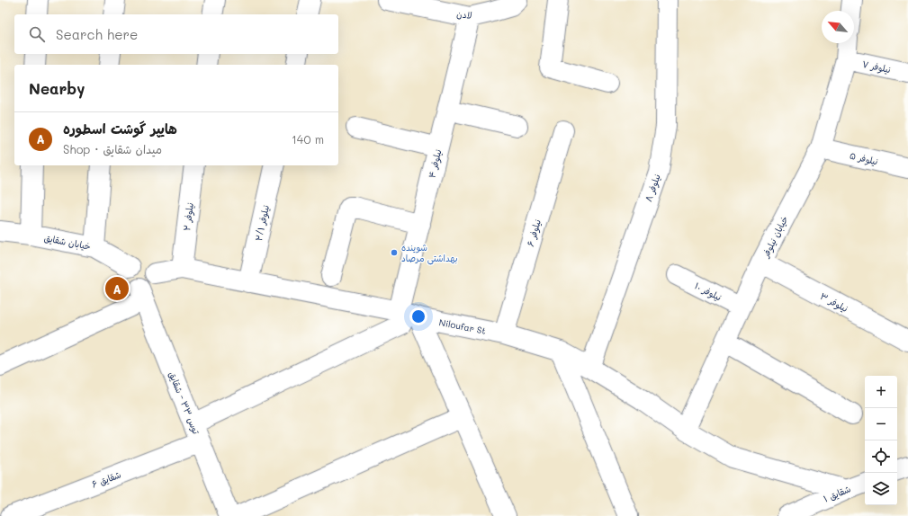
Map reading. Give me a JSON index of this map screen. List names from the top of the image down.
{
  "streets": {
    "street": [
      "لادن",
      "نیلوفر ۷",
      "نیلوفر ۵",
      "نیلوفر ۴",
      "نیلوفر ۸",
      "نیلوفر ۲",
      "نیلوفر ۲/۱",
      "نیلوفر ۶",
      "خیابان نیلوفر",
      "خیابان شقایق",
      "نیلوفر ۱۰",
      "نیلوفر ۳",
      "Niloufar St",
      "توس ۳۳ - شقایق",
      "شقایق ۶",
      "شقایق ۱"
    ]
  },
  "crossings": [
    ["لادن", "نیلوفر ۴"],
    ["نیلوفر ۷", "خیابان نیلوفر"],
    ["نیلوفر ۵", "خیابان نیلوفر"],
    ["نیلوفر ۴", "Niloufar St"],
    ["نیلوفر ۴", "توس ۳۳ - شقایق"],
    ["نیلوفر ۸", "Niloufar St"],
    ["نیلوفر ۲", "Niloufar St"],
    ["نیلوفر ۲/۱", "Niloufar St"],
    ["نیلوفر ۶", "Niloufar St"],
    ["خیابان نیلوفر", "نیلوفر ۱۰"],
    ["خیابان نیلوفر", "نیلوفر ۳"],
    ["خیابان نیلوفر", "Niloufar St"],
    ["خیابان شقایق", "Niloufar St"],
    ["خیابان شقایق", "توس ۳۳ - شقایق"],
    ["Niloufar St", "توس ۳۳ - شقایق"],
    ["Niloufar St", "شقایق ۱"],
    ["توس ۳۳ - شقایق", "شقایق ۶"]
  ],
  "places": ["شوینده بهداشتی مرصاد"],
  "north": "top left",
  "page": {
    "search": "Search here",
    "heading": "Nearby",
    "list": [
      {
        "mark": "A",
        "name": "هایپر گوشت اسطوره",
        "note": "Shop · میدان شقایق",
        "value": "140 m"
      }
    ],
    "pins": "A",
    "map_buttons": ["+", "−"]
  }
}
